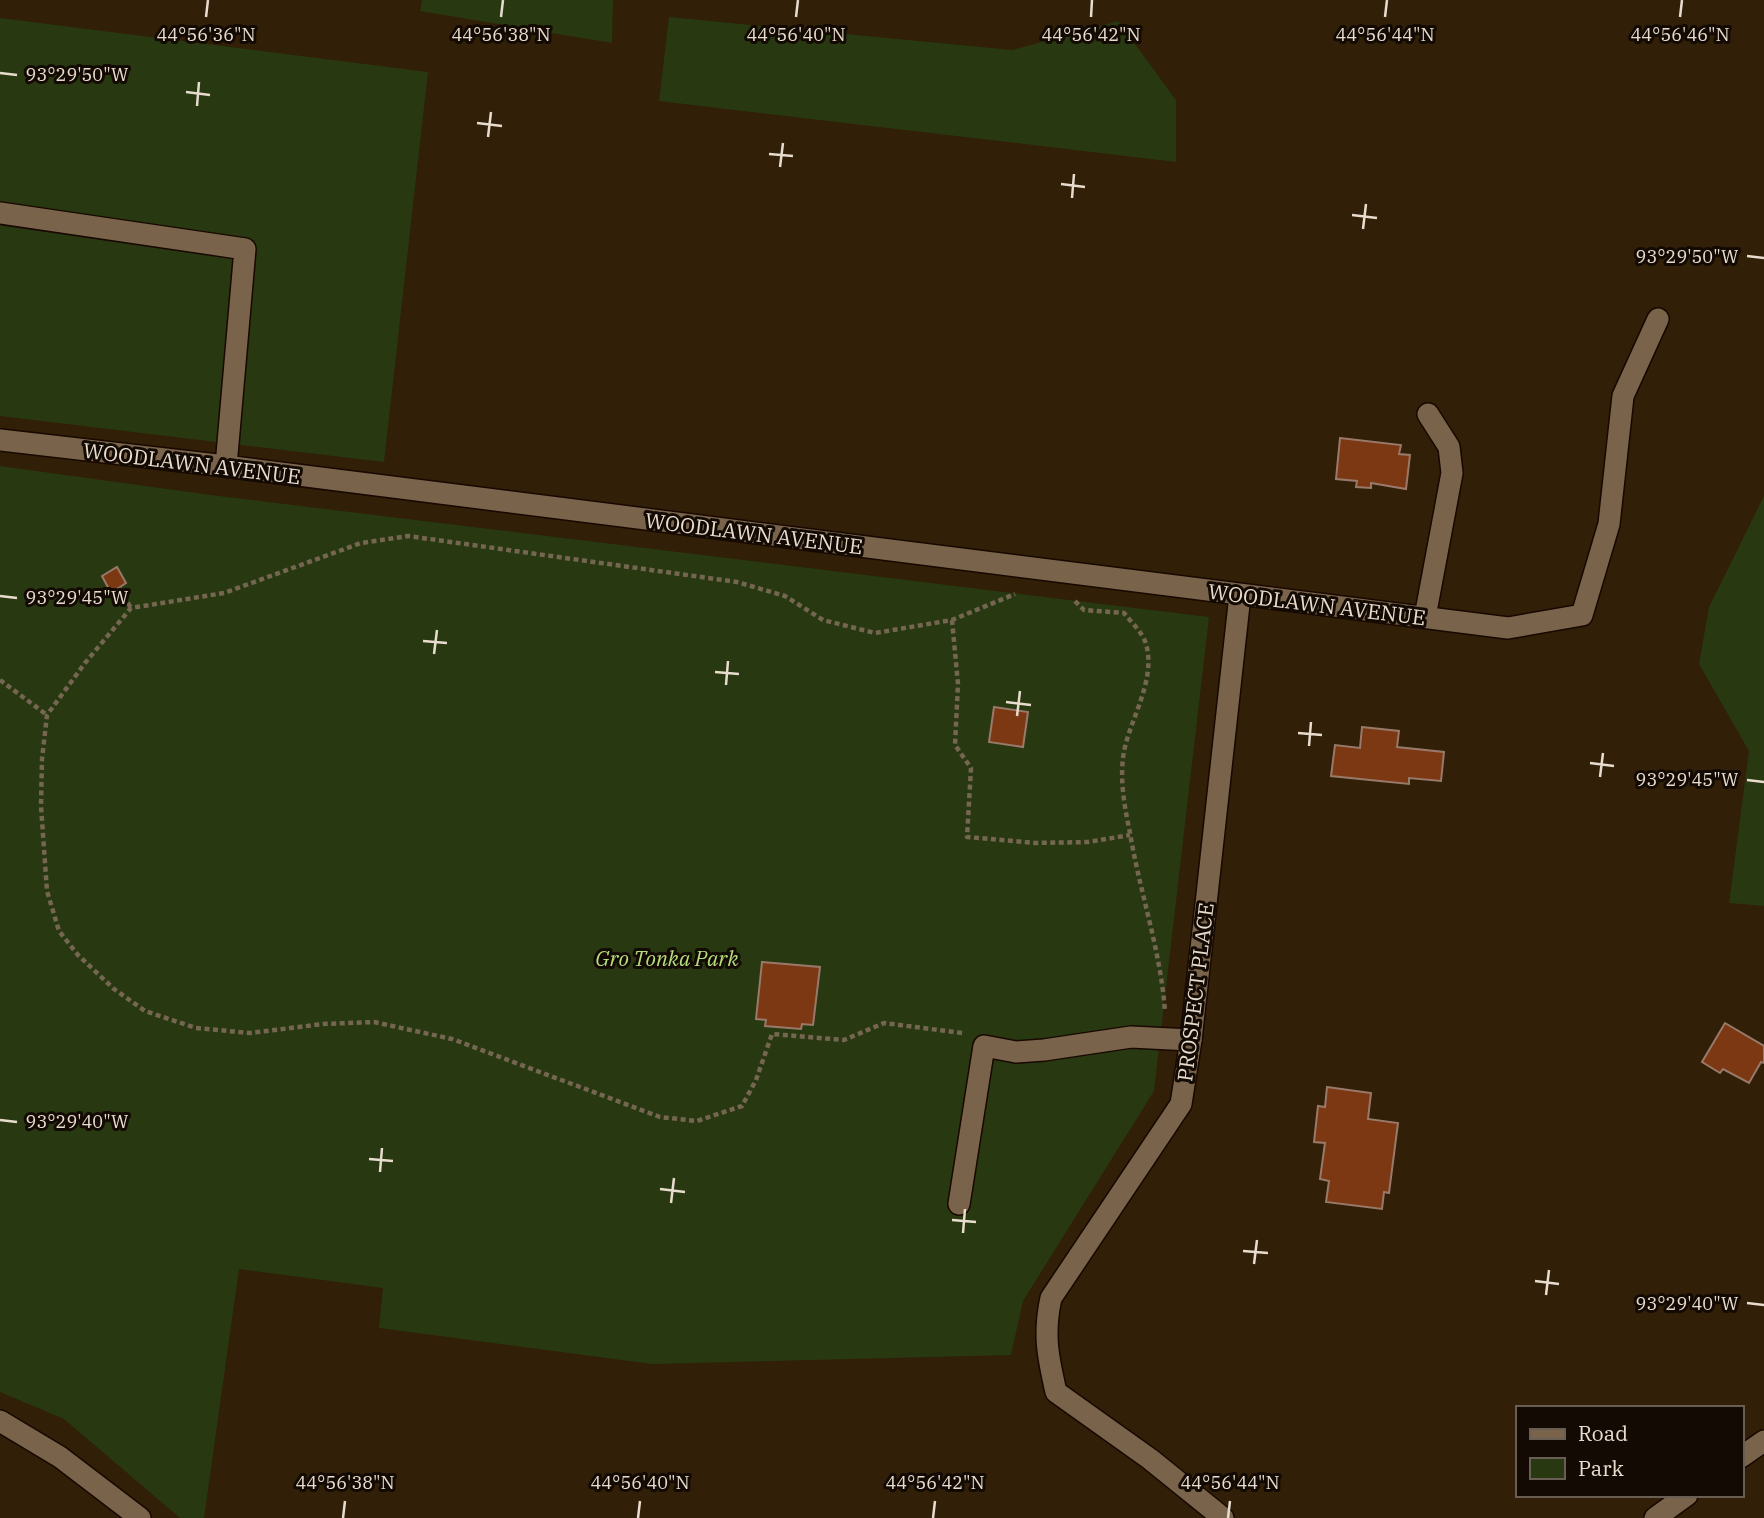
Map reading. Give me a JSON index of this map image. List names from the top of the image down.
{
  "streets": {
    "street": ["WOODLAWN AVENUE", "PROSPECT PLACE"]
  },
  "crossings": [
    ["WOODLAWN AVENUE", "PROSPECT PLACE"]
  ],
  "parks": ["Gro Tonka Park"],
  "legend": ["Road", "Park"],
  "coordinates": [
    "44°56'36\"N",
    "44°56'38\"N",
    "44°56'40\"N",
    "44°56'42\"N",
    "44°56'44\"N",
    "44°56'46\"N",
    "93°29'50\"W",
    "93°29'45\"W",
    "93°29'40\"W"
  ]
}
